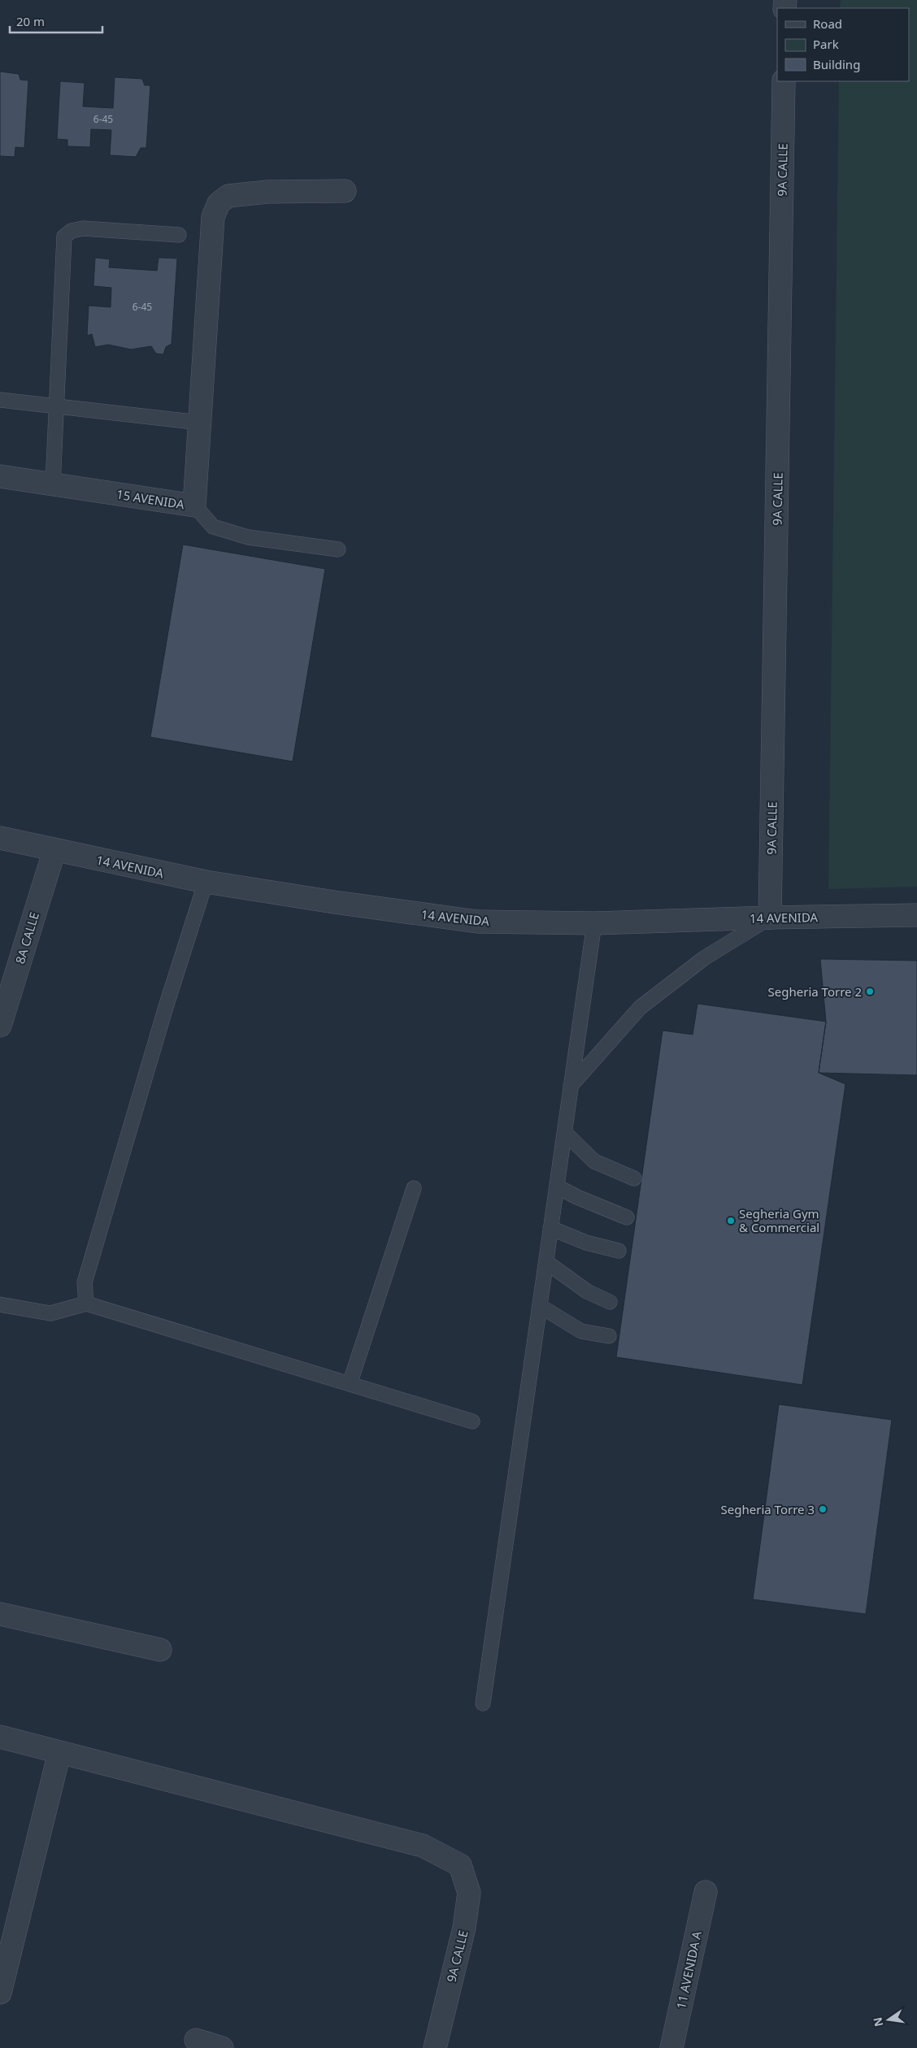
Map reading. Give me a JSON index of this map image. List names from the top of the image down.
{
  "streets": {
    "street": [
      "9A CALLE",
      "15 AVENIDA",
      "14 AVENIDA",
      "8A CALLE",
      "11 AVENIDA A"
    ]
  },
  "crossings": [
    ["9A CALLE", "14 AVENIDA"],
    ["14 AVENIDA", "8A CALLE"]
  ],
  "places": ["Segheria Torre 2", "Segheria Gym & Commercial", "Segheria Torre 3"],
  "house_numbers": ["6-45", "6-45"],
  "legend": ["Road", "Park", "Building"],
  "scale_bar": "20 m",
  "north": "left"
}
